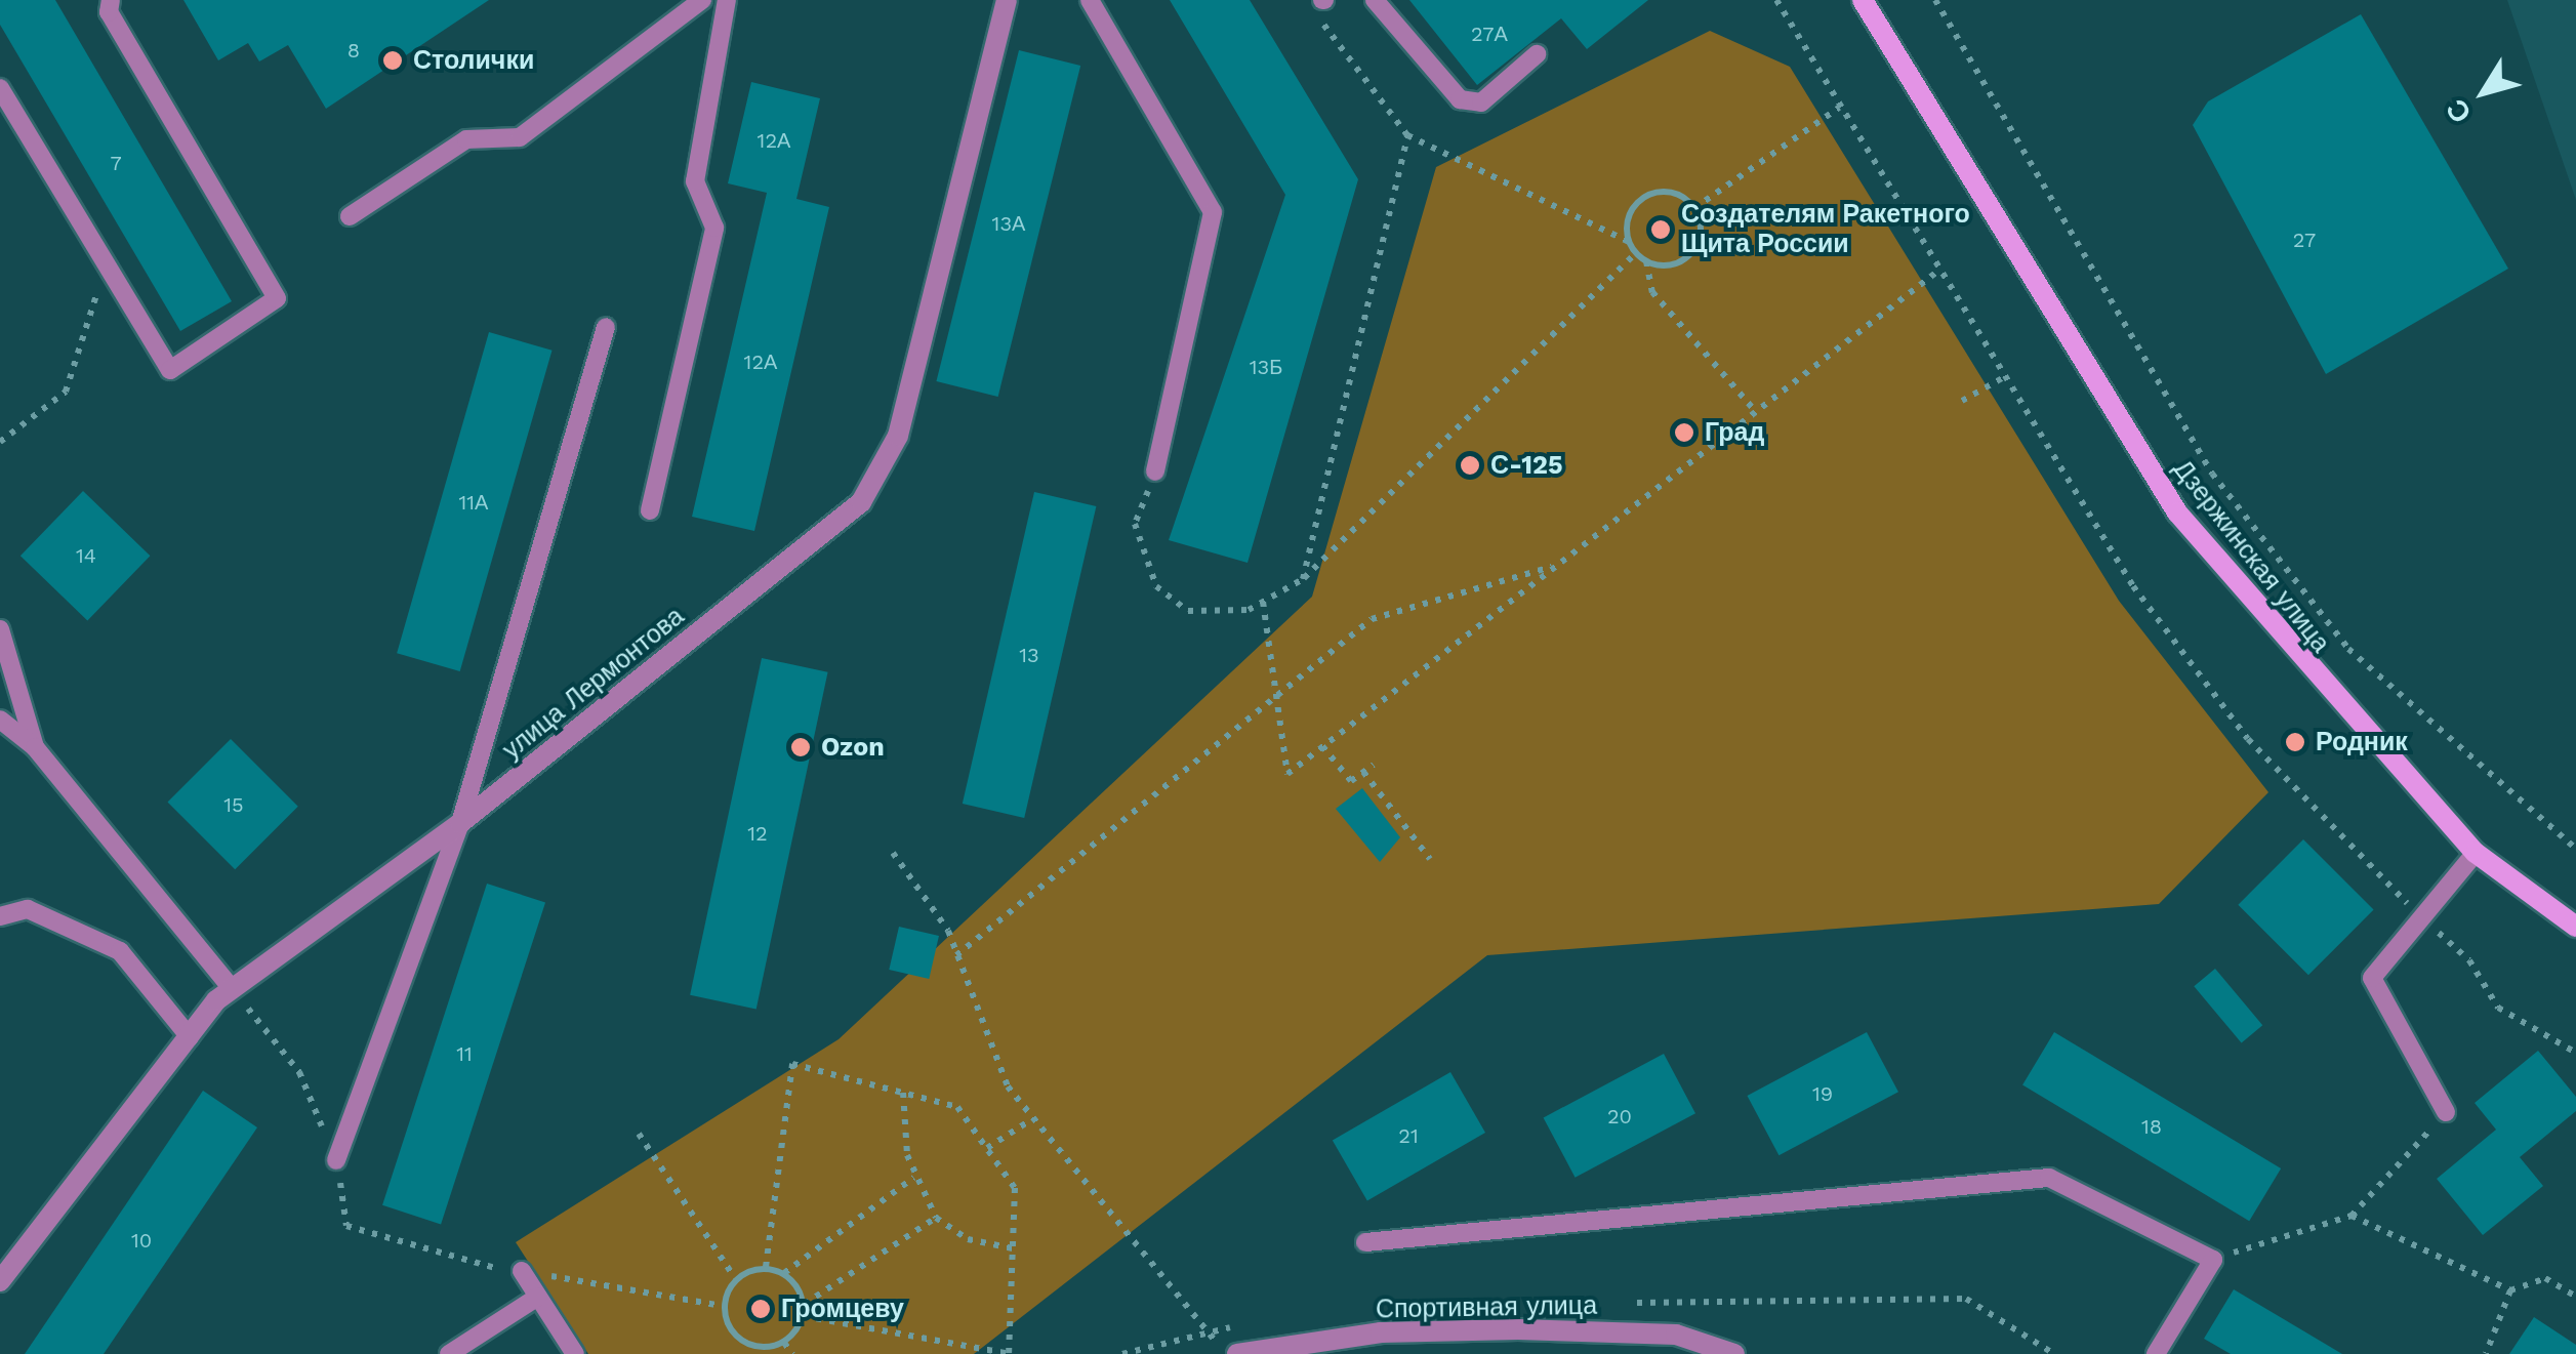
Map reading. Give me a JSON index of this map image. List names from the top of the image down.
{
  "streets": {
    "main road": ["Дзержинская улица"],
    "street": ["улица Лермонтова", "Спортивная улица"]
  },
  "places": [
    "Столички",
    "Создателям Ракетного Щита России",
    "Град",
    "С-125",
    "Родник",
    "Ozon",
    "Громцеву"
  ],
  "house_numbers": [
    "27А",
    "8",
    "12А",
    "7",
    "13А",
    "27",
    "12А",
    "13Б",
    "11А",
    "14",
    "13",
    "15",
    "12",
    "11",
    "19",
    "20",
    "18",
    "21",
    "10"
  ],
  "north": "bottom left"
}
